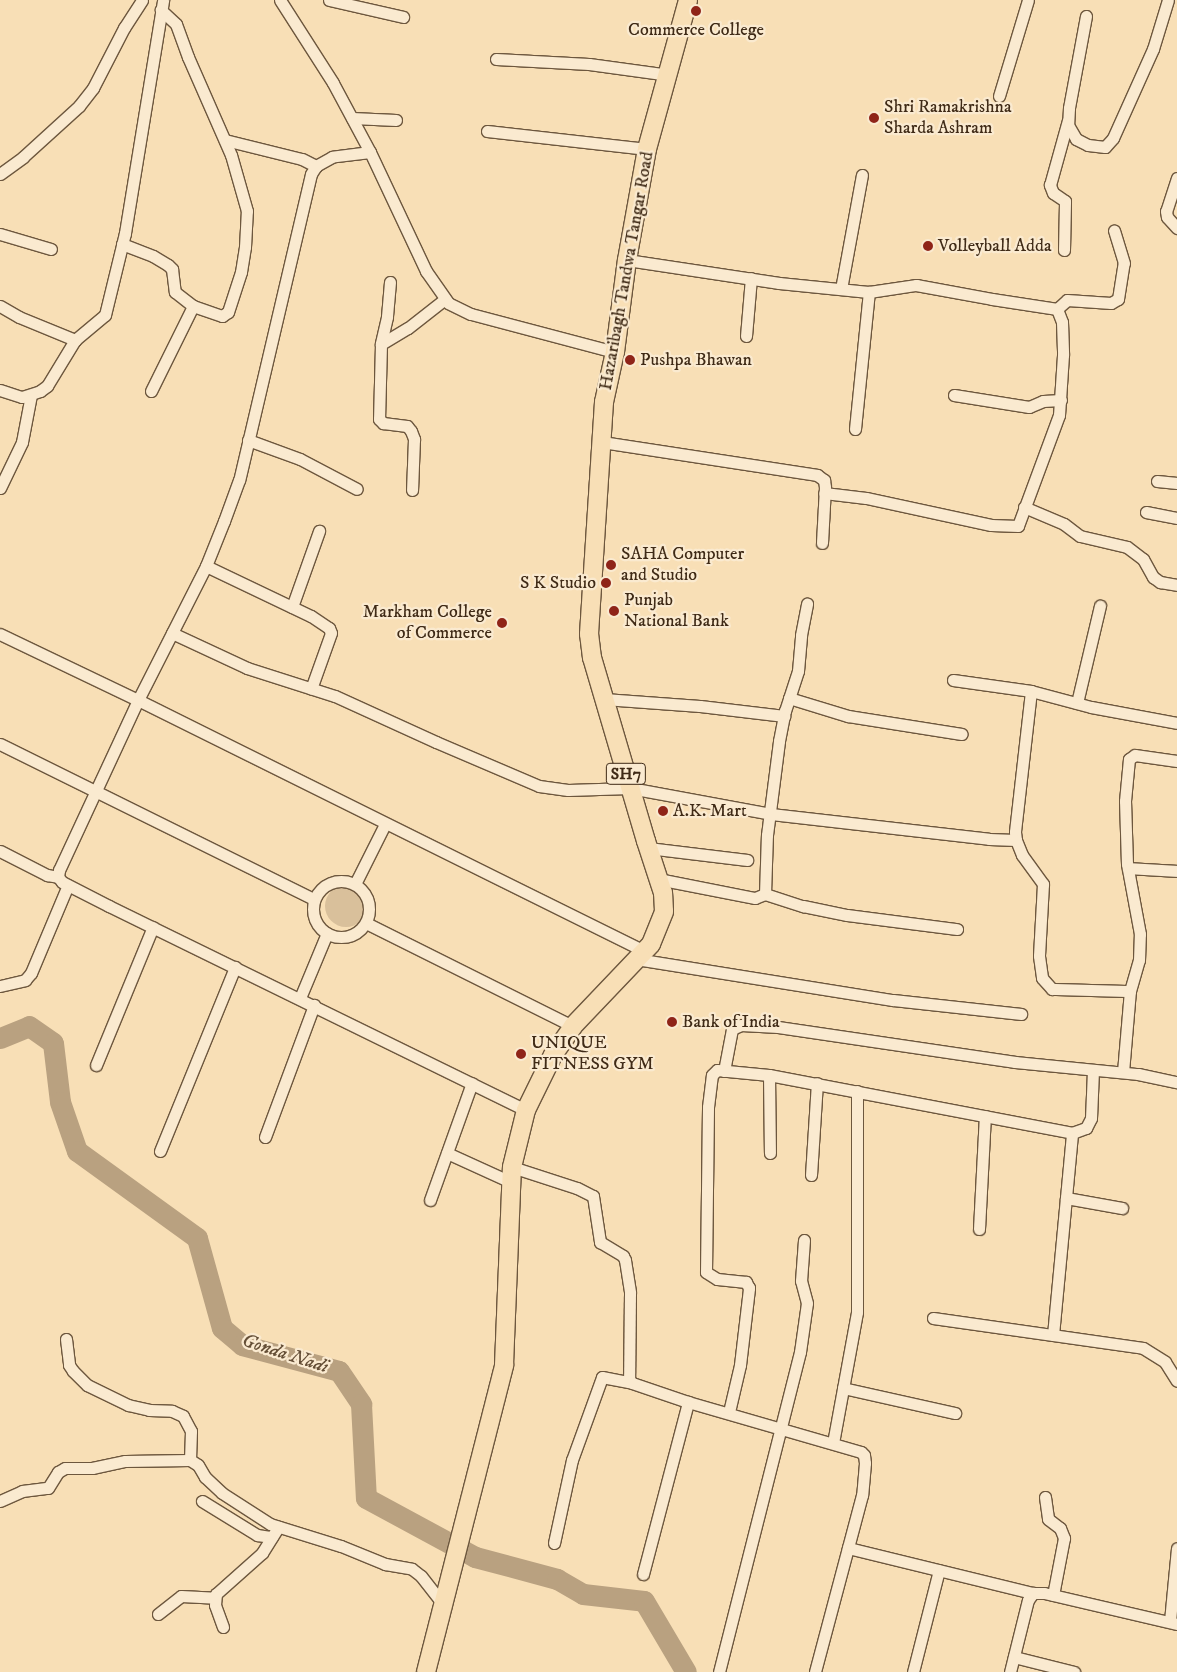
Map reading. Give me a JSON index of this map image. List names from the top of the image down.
{
  "streets": {
    "main road": ["Hazaribagh Tandwa Tangar Road", "SH7"]
  },
  "water": ["Gonda Nadi"],
  "places": [
    "Commerce College",
    "Shri Ramakrishna Sharda Ashram",
    "Volleyball Adda",
    "Pushpa Bhawan",
    "SAHA Computer and Studio",
    "S K Studio",
    "Punjab National Bank",
    "Markham College of Commerce",
    "A.K. Mart",
    "Bank of India",
    "UNIQUE FITNESS GYM"
  ]
}
